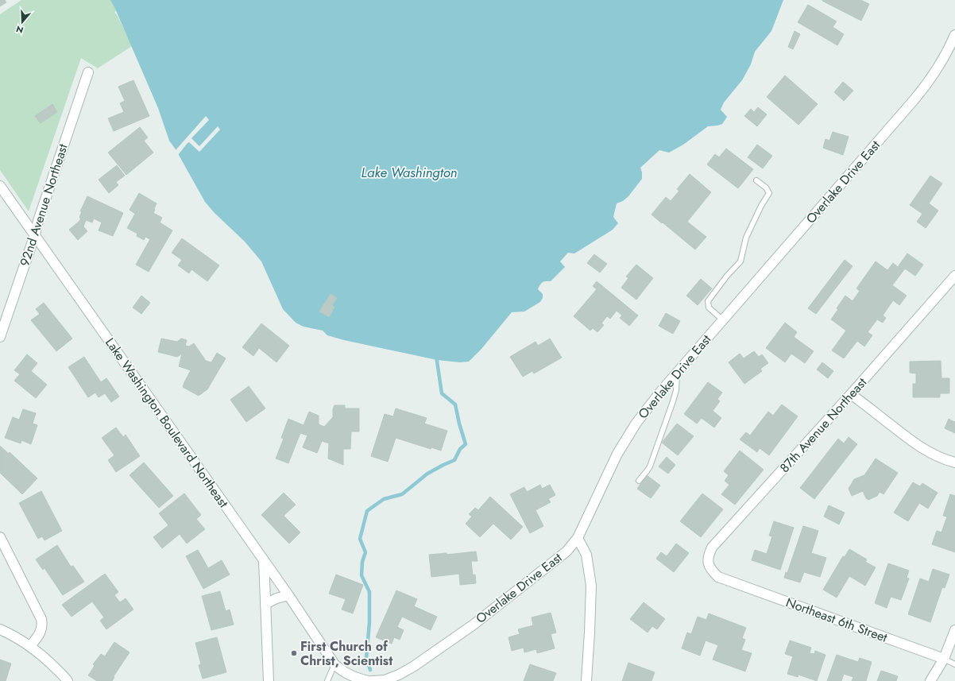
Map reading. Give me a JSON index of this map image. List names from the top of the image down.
{
  "streets": {
    "street": [
      "Overlake Drive East",
      "92nd Avenue Northeast",
      "Lake Washington Boulevard Northeast",
      "87th Avenue Northeast",
      "Northeast 6th Street"
    ]
  },
  "crossings": [
    ["92nd Avenue Northeast", "Lake Washington Boulevard Northeast"],
    ["87th Avenue Northeast", "Northeast 6th Street"]
  ],
  "water": ["Lake Washington"],
  "places": ["First Church of Christ, Scientist"],
  "north": "bottom"
}
